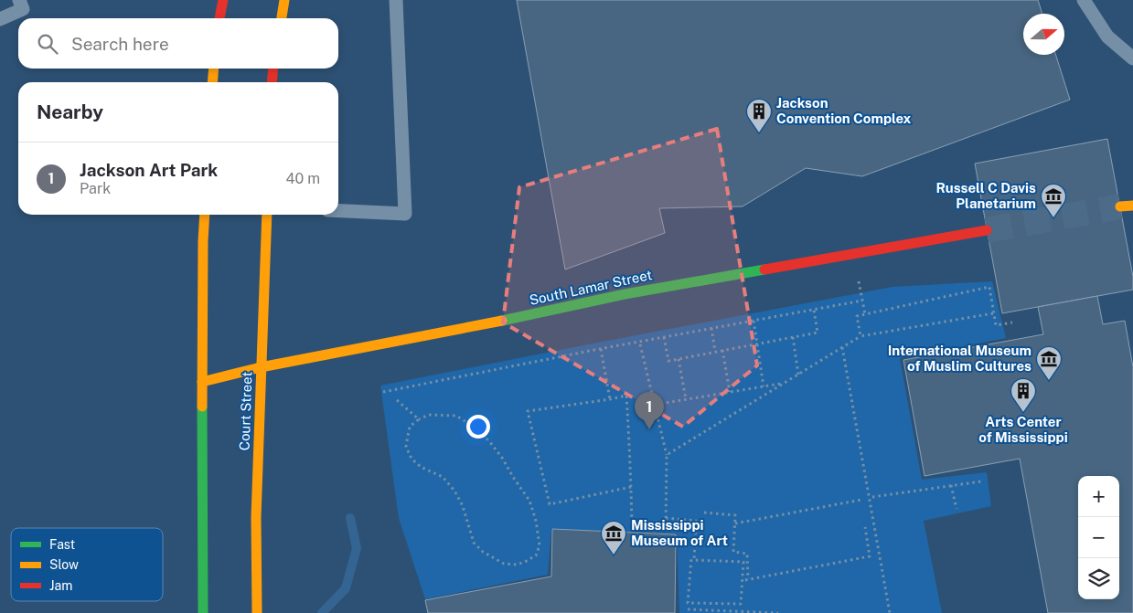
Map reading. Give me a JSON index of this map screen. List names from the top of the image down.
{
  "streets": {
    "street": ["South Lamar Street", "Court Street"]
  },
  "crossings": [
    ["South Lamar Street", "Court Street"]
  ],
  "places": {
    "building": ["Jackson Convention Complex", "Arts Center of Mississippi"],
    "museum": ["Russell C Davis Planetarium", "International Museum of Muslim Cultures", "Mississippi Museum of Art"]
  },
  "legend": ["Fast", "Slow", "Jam"],
  "north": "right",
  "page": {
    "search": "Search here",
    "heading": "Nearby",
    "list": [
      {
        "mark": "1",
        "name": "Jackson Art Park",
        "note": "Park",
        "value": "40 m"
      }
    ],
    "pins": "1",
    "map_buttons": ["+", "−"]
  }
}
